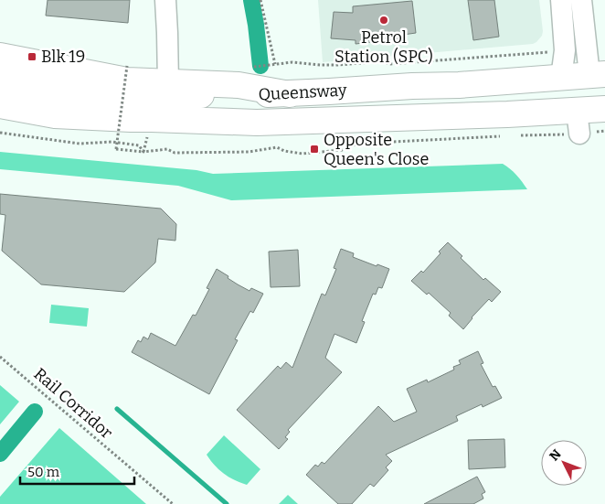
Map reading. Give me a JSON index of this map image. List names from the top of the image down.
{
  "streets": {
    "main road": ["Queensway"],
    "path": ["Rail Corridor"]
  },
  "places": {
    "other": ["Petrol Station (SPC)"],
    "transit": ["Blk 19", "Opposite Queen's Close"]
  },
  "scale_bar": "50 m",
  "north": "top left"
}
